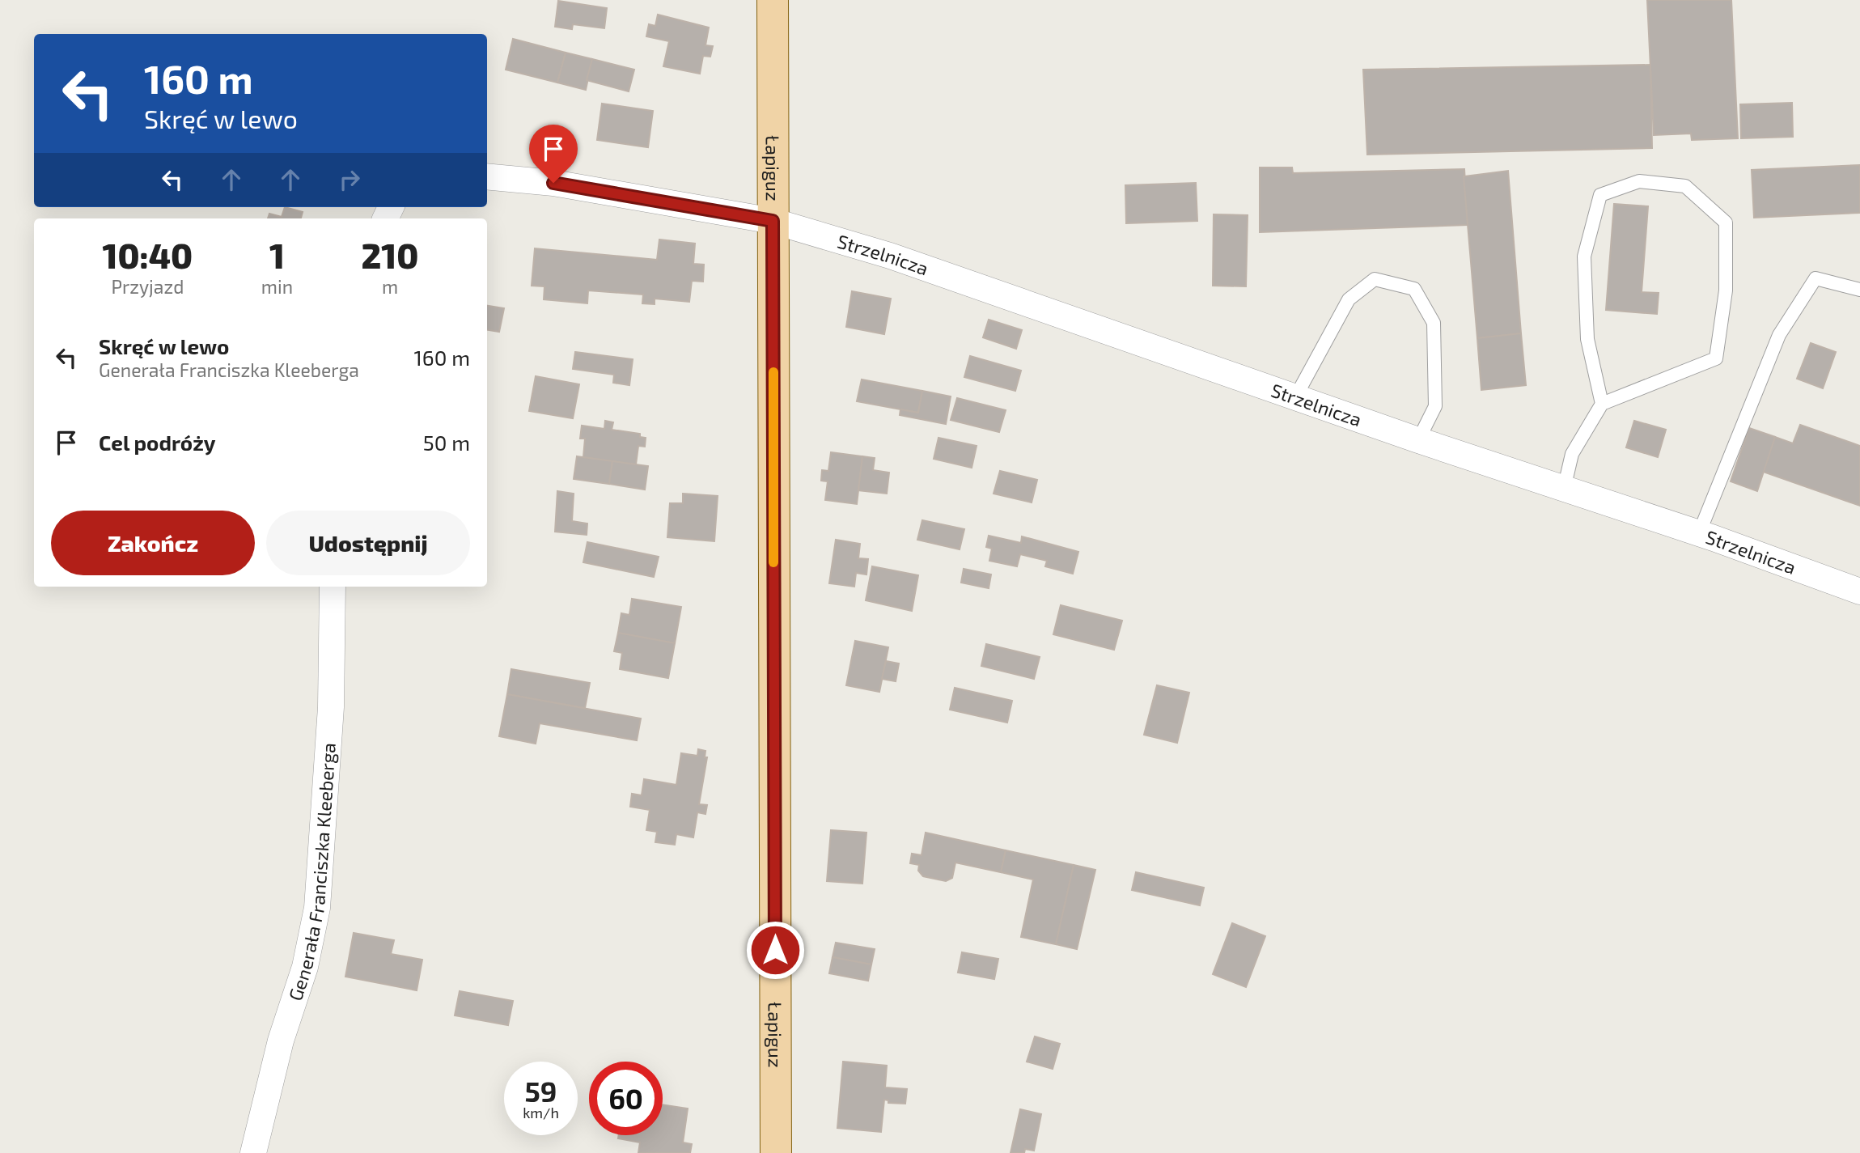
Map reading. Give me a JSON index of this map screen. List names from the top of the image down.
{
  "streets": {
    "main road": ["Łapiguz"],
    "street": ["Strzelnicza", "Generała Franciszka Kleeberga"]
  },
  "crossings": [
    ["Łapiguz", "Strzelnicza"]
  ],
  "page": {
    "turn": ["160 m", "Skręć w lewo"],
    "eta": [
      "10:40",
      "Przyjazd",
      "1",
      "min",
      "210",
      "m"
    ],
    "list": [
      {
        "name": "Skręć w lewo",
        "note": "Generała Franciszka Kleeberga",
        "value": "160 m"
      },
      {
        "name": "Cel podróży",
        "value": "50 m"
      }
    ],
    "buttons": ["Zakończ", "Udostępnij"],
    "speed": "59 km/h",
    "limit": "60"
  }
}
